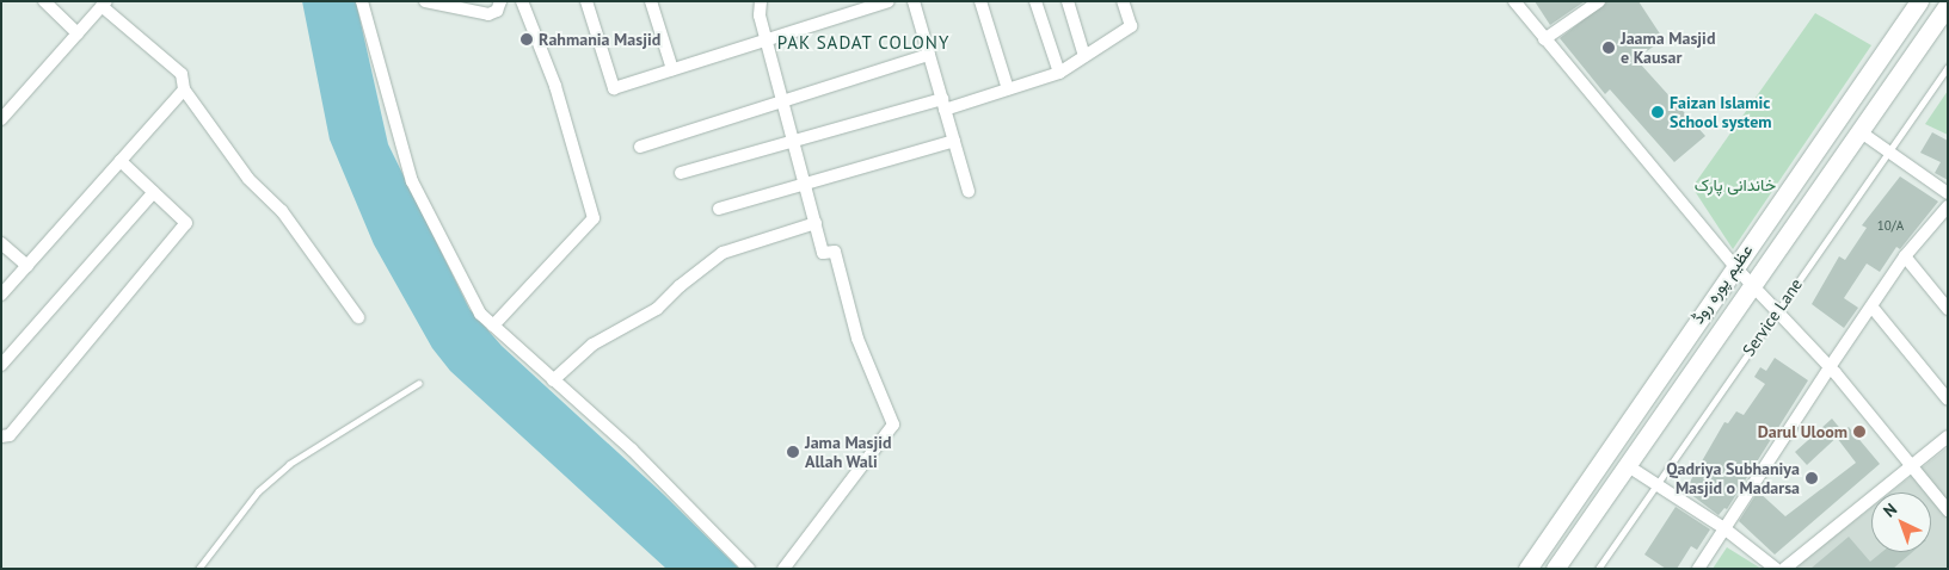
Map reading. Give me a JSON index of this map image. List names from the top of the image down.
{
  "streets": {
    "main road": ["عظیم پورہ روڈ"],
    "lane": ["Service Lane"]
  },
  "districts": ["PAK SADAT COLONY"],
  "parks": ["خاندانی پارک"],
  "places": [
    "Rahmania Masjid",
    "Jaama Masjid e Kausar",
    "Faizan Islamic School system",
    "Darul Uloom",
    "Jama Masjid Allah Wali",
    "Qadriya Subhaniya Masjid o Madarsa"
  ],
  "house_numbers": ["10/A"],
  "north": "top left"
}
